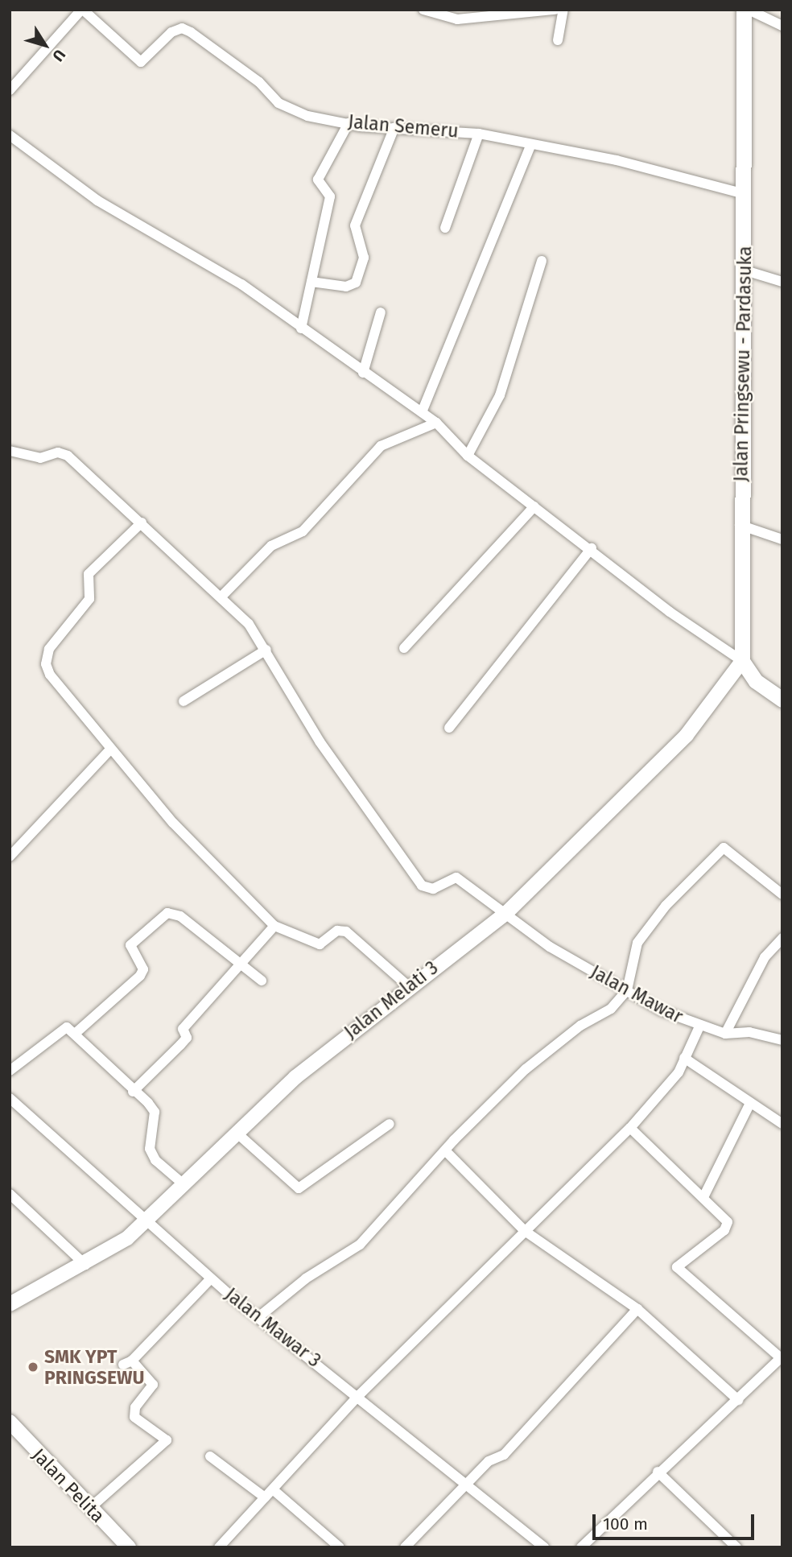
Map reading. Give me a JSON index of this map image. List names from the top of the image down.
{
  "streets": {
    "main road": ["Jalan Pringsewu - Pardasuka"],
    "street": [
      "Jalan Semeru",
      "Jalan Mawar",
      "Jalan Melati 3",
      "Jalan Mawar 3",
      "Jalan Pelita"
    ]
  },
  "crossings": [
    ["Jalan Semeru", "Jalan Pringsewu - Pardasuka"],
    ["Jalan Pringsewu - Pardasuka", "Jalan Melati 3"],
    ["Jalan Mawar", "Jalan Melati 3"],
    ["Jalan Melati 3", "Jalan Mawar 3"]
  ],
  "places": ["SMK YPT PRINGSEWU"],
  "scale_bar": "100 m",
  "north": "bottom right"
}
